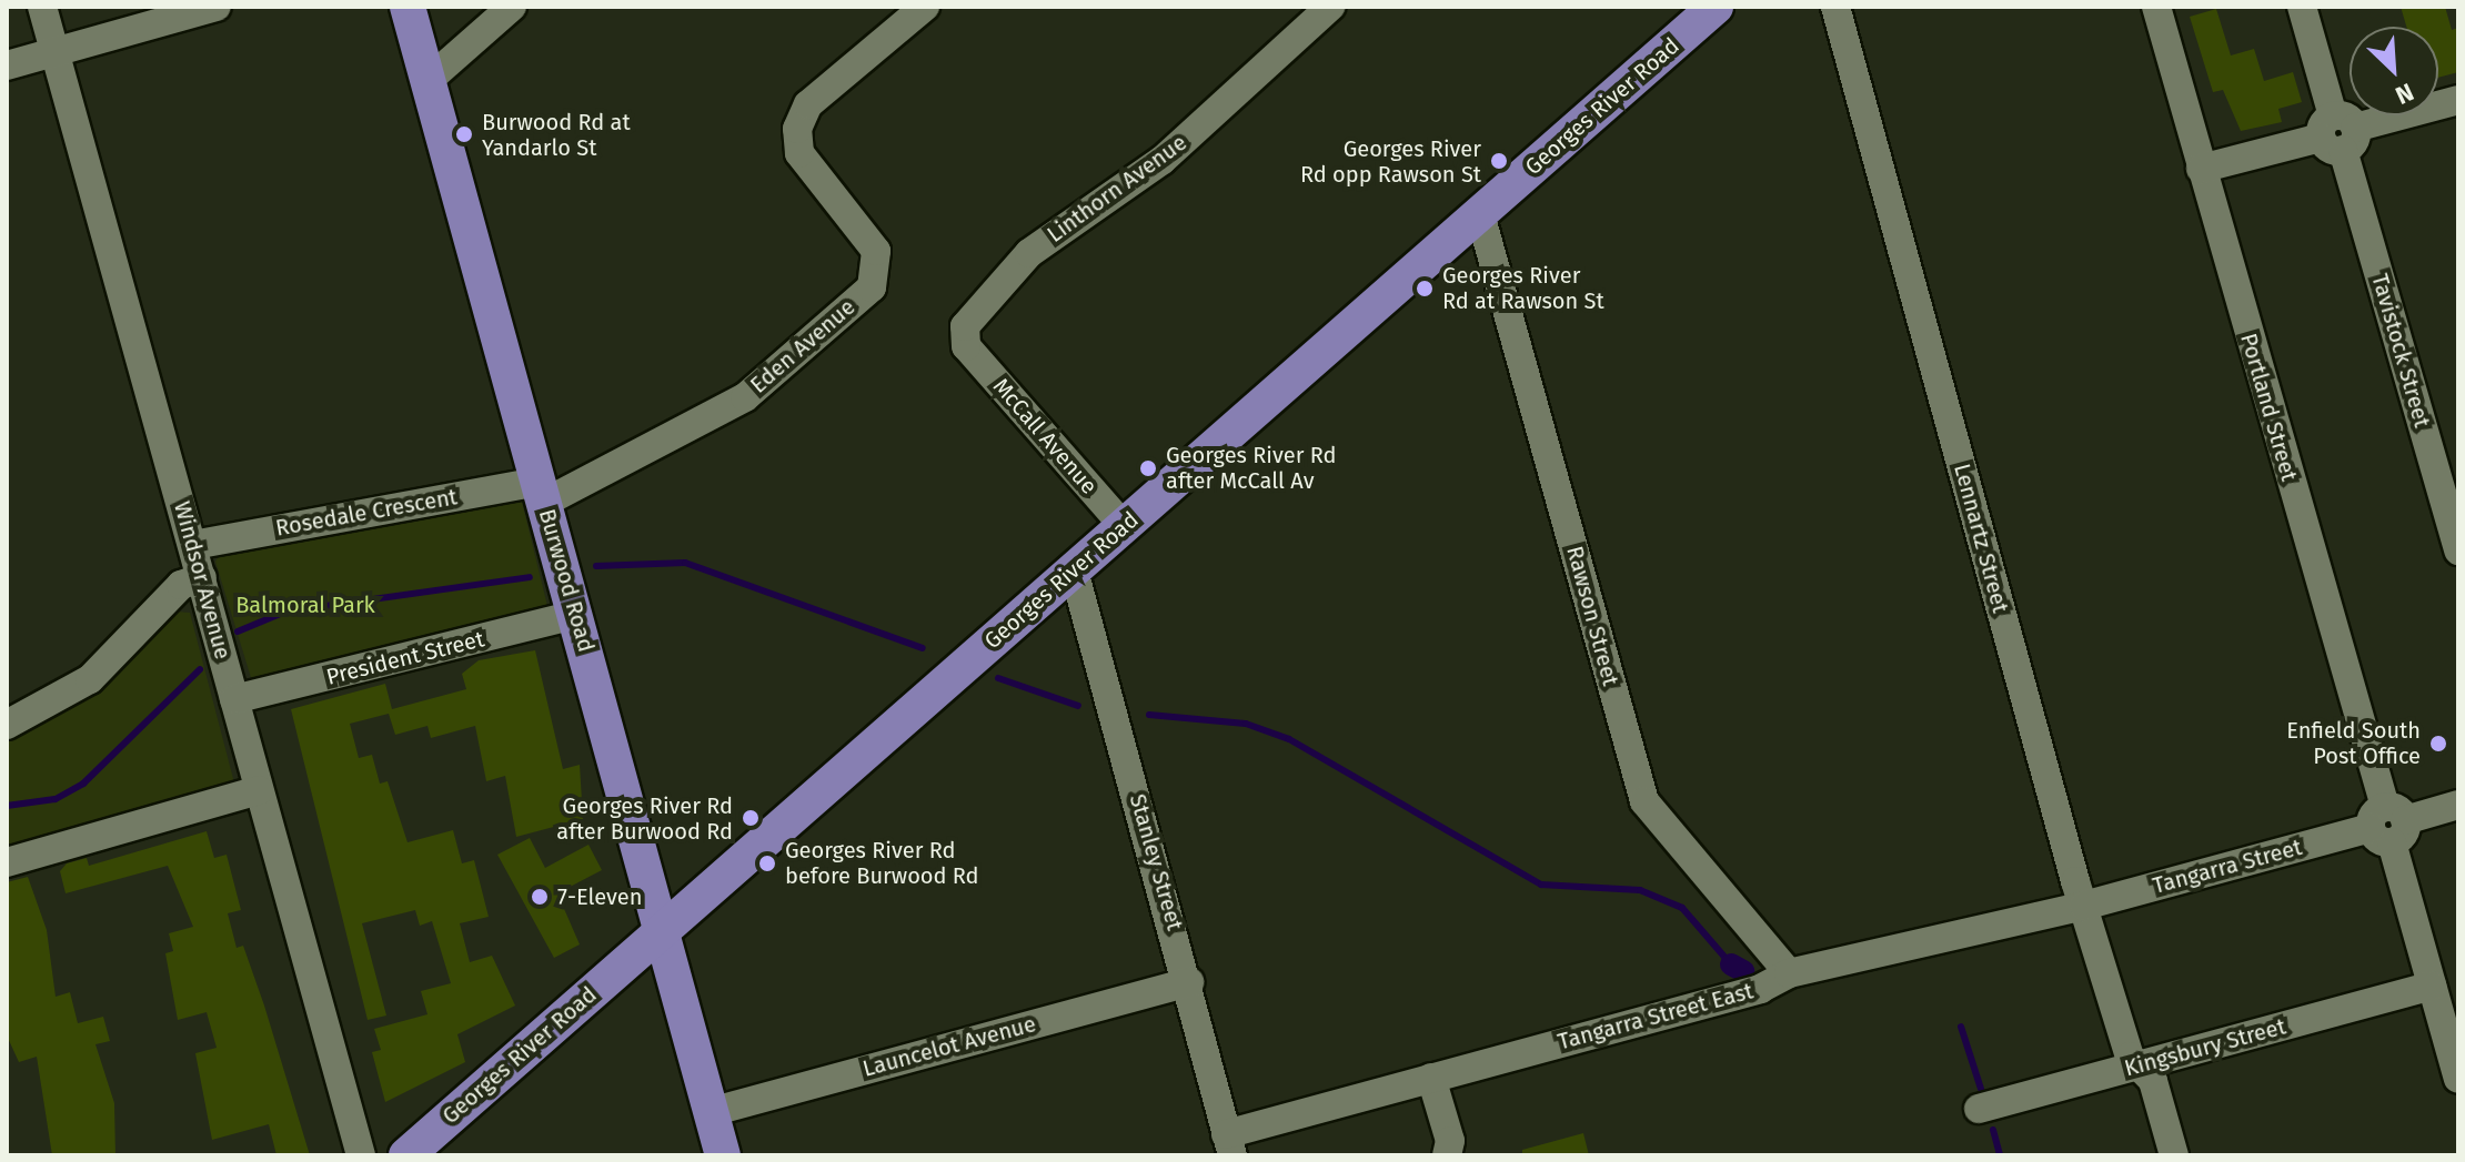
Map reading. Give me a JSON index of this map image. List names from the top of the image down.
{
  "streets": {
    "main road": ["Georges River Road", "Burwood Road"],
    "street": [
      "Linthorn Avenue",
      "Eden Avenue",
      "Tavistock Street",
      "Portland Street",
      "McCall Avenue",
      "Rosedale Crescent",
      "Lennartz Street",
      "Windsor Avenue",
      "Rawson Street",
      "President Street",
      "Stanley Street",
      "Tangarra Street",
      "Tangarra Street East",
      "Launcelot Avenue",
      "Kingsbury Street"
    ]
  },
  "crossings": [
    ["Georges River Road", "McCall Avenue"],
    ["Georges River Road", "Burwood Road"],
    ["Georges River Road", "Rawson Street"],
    ["Georges River Road", "Stanley Street"],
    ["Linthorn Avenue", "McCall Avenue"],
    ["Eden Avenue", "Rosedale Crescent"],
    ["Eden Avenue", "Burwood Road"],
    ["Portland Street", "Tangarra Street"],
    ["Portland Street", "Kingsbury Street"],
    ["Rosedale Crescent", "Windsor Avenue"],
    ["Rosedale Crescent", "Burwood Road"],
    ["Lennartz Street", "Tangarra Street"],
    ["Lennartz Street", "Tangarra Street East"],
    ["Lennartz Street", "Kingsbury Street"],
    ["Windsor Avenue", "President Street"],
    ["Burwood Road", "President Street"],
    ["Burwood Road", "Launcelot Avenue"],
    ["Rawson Street", "Tangarra Street East"],
    ["Stanley Street", "Tangarra Street East"],
    ["Stanley Street", "Launcelot Avenue"],
    ["Tangarra Street", "Tangarra Street East"]
  ],
  "parks": ["Balmoral Park"],
  "places": [
    "Burwood Rd at Yandarlo St",
    "Georges River Rd opp Rawson St",
    "Georges River Rd at Rawson St",
    "Georges River Rd after McCall Av",
    "Enfield South Post Office",
    "Georges River Rd after Burwood Rd",
    "Georges River Rd before Burwood Rd",
    "7-Eleven"
  ],
  "north": "bottom right"
}
